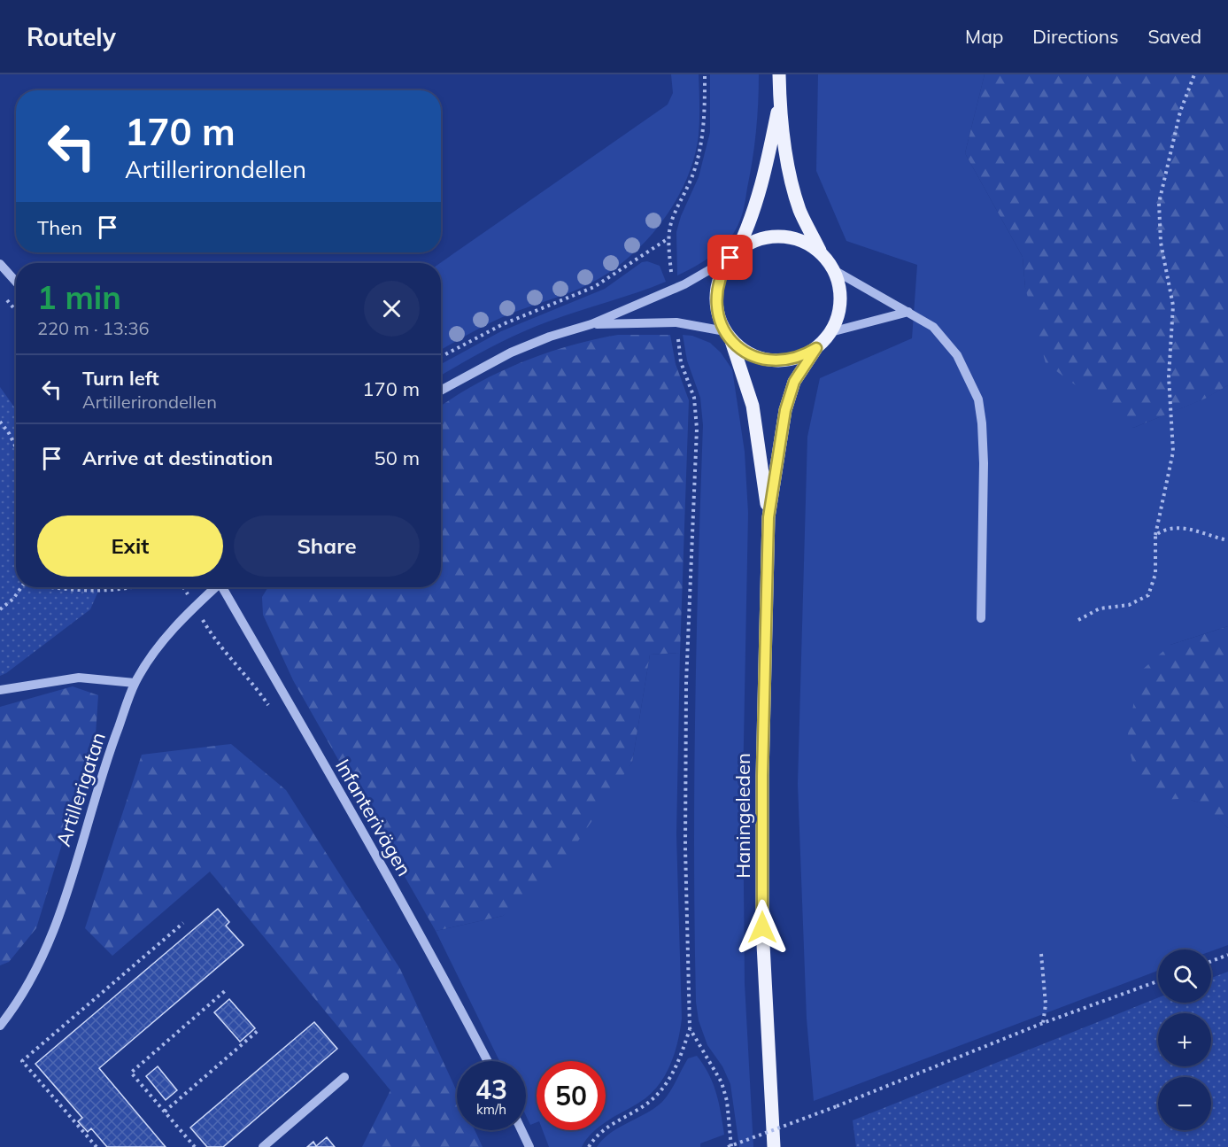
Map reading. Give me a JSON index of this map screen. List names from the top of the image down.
{
  "streets": {
    "main road": ["Haningeleden"],
    "street": ["Artillerigatan", "Infanterivägen"]
  },
  "page": {
    "header": "Routely",
    "nav": ["Map", "Directions", "Saved"],
    "turn": ["170 m", "Artillerirondellen"],
    "then": "Then",
    "heading": ["1 min", "220 m · 13:36"],
    "list": [
      {
        "name": "Turn left",
        "note": "Artillerirondellen",
        "value": "170 m"
      },
      {
        "name": "Arrive at destination",
        "value": "50 m"
      }
    ],
    "buttons": ["Exit", "Share"],
    "map_buttons": ["+", "−"],
    "speed": "43 km/h",
    "limit": "50"
  }
}
